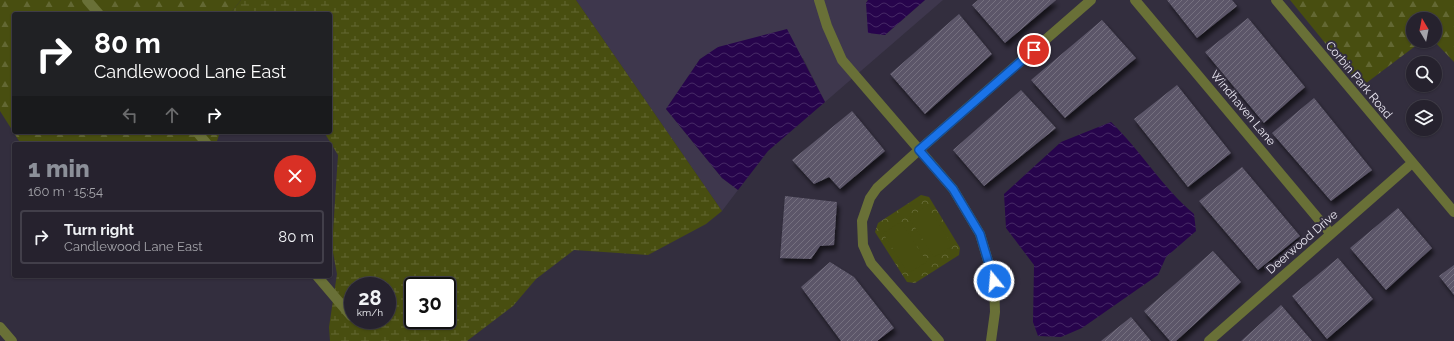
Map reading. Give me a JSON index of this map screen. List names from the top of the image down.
{
  "streets": {
    "street": ["Corbin Park Road", "Windhaven Lane", "Deerwood Drive"]
  },
  "crossings": [
    ["Corbin Park Road", "Deerwood Drive"],
    ["Windhaven Lane", "Deerwood Drive"]
  ],
  "north": "top",
  "page": {
    "turn": ["80 m", "Candlewood Lane East"],
    "heading": ["1 min", "160 m · 15:54"],
    "list": [
      {
        "name": "Turn right",
        "note": "Candlewood Lane East",
        "value": "80 m"
      }
    ],
    "speed": "28 km/h",
    "limit": "30"
  }
}
